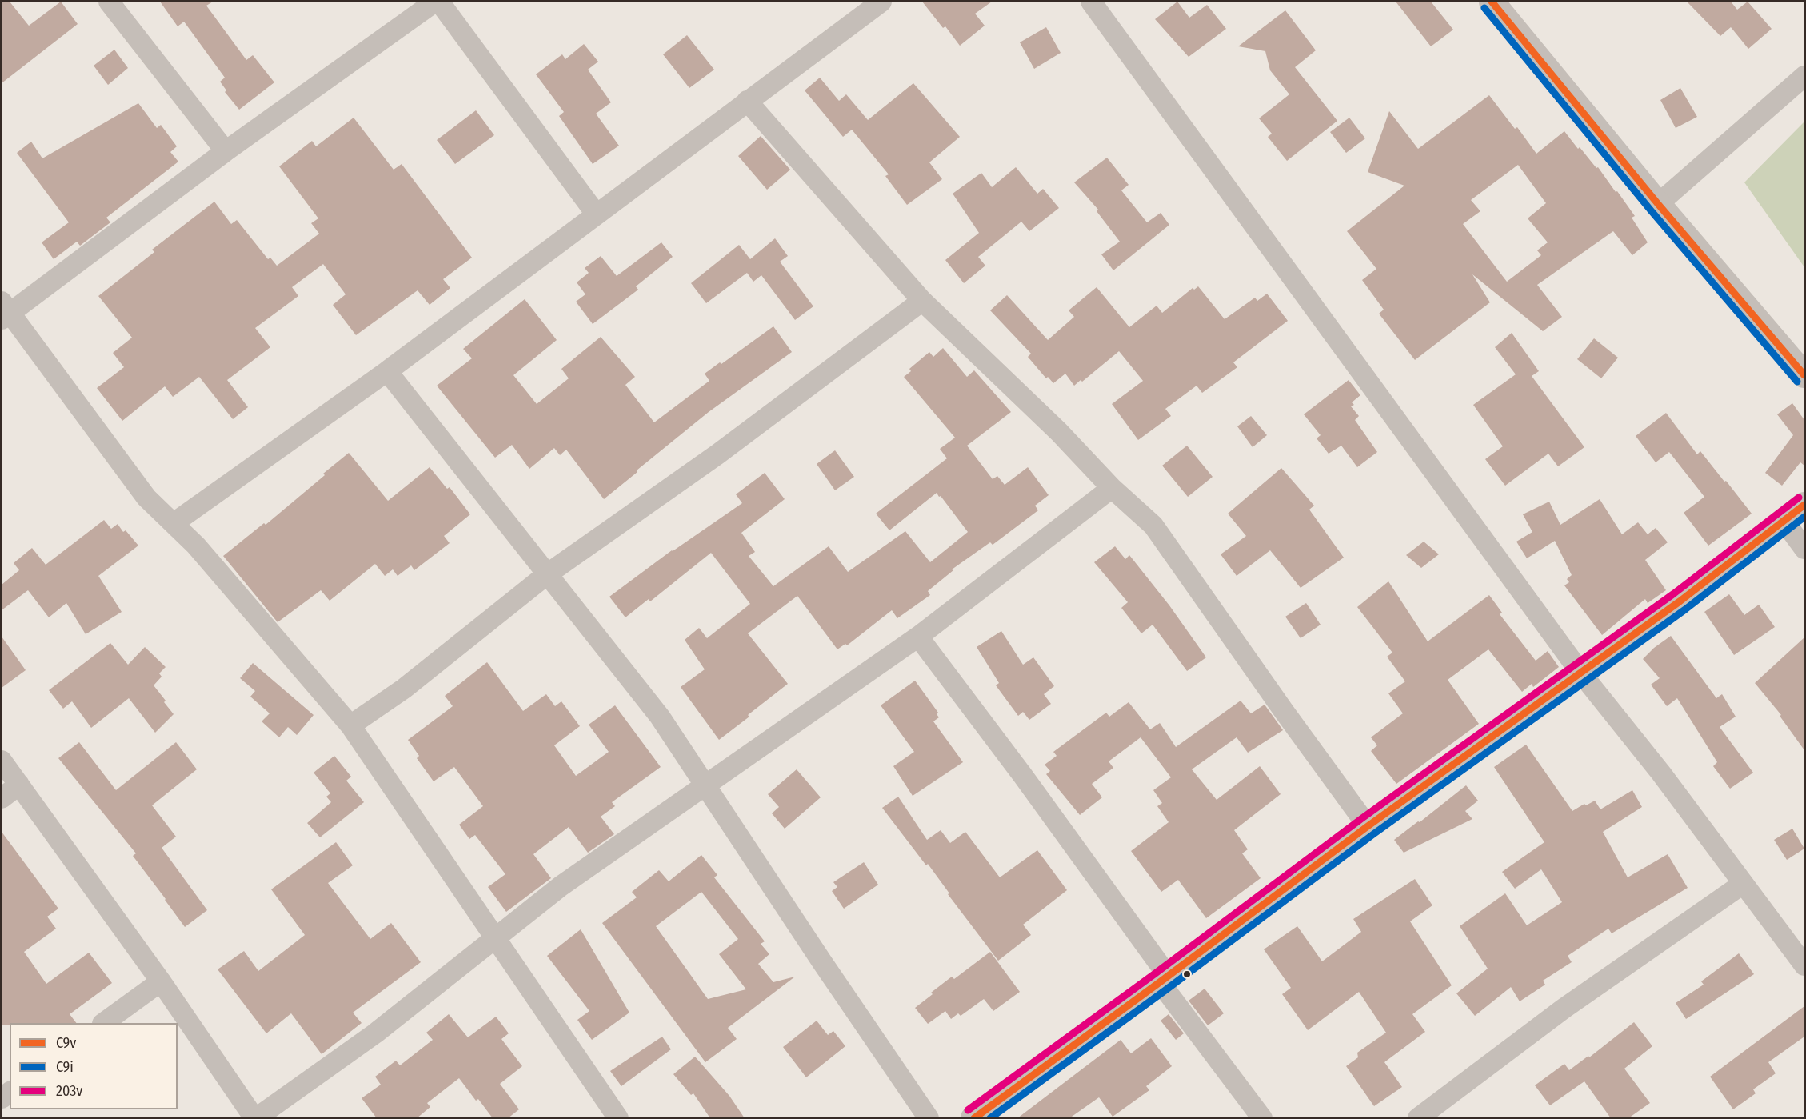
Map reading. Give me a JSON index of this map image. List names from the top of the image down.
{
  "lines": ["transit line C9v", "transit line C9i", "transit line 203v"],
  "legend": ["C9v", "C9i", "203v"]
}
